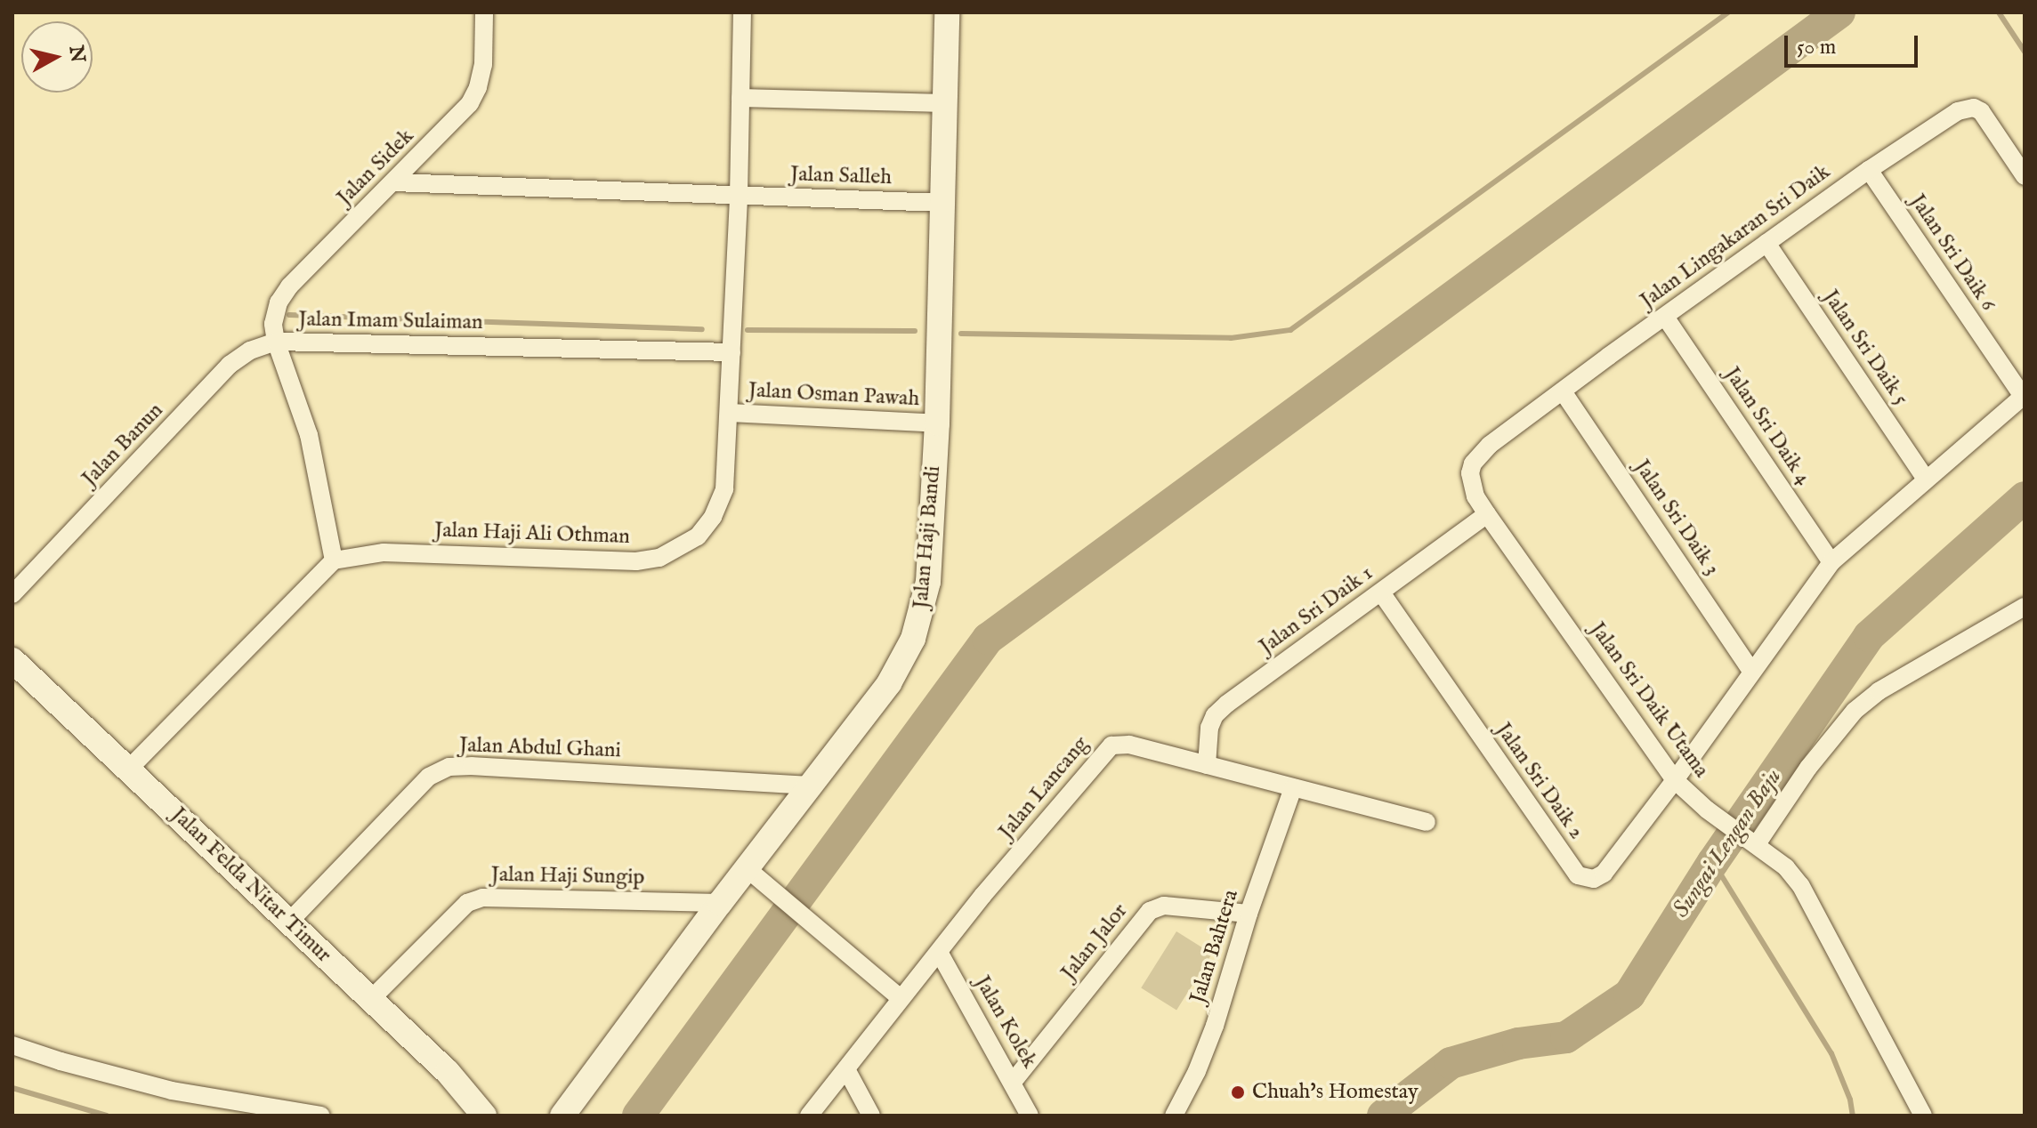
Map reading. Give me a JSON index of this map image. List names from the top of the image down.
{
  "streets": {
    "street": [
      "Jalan Sidek",
      "Jalan Salleh",
      "Jalan Lingakaran Sri Daik",
      "Jalan Sri Daik 6",
      "Jalan Imam Sulaiman",
      "Jalan Sri Daik 5",
      "Jalan Osman Pawah",
      "Jalan Sri Daik 4",
      "Jalan Banun",
      "Jalan Sri Daik 3",
      "Jalan Haji Ali Othman",
      "Jalan Haji Bandi",
      "Jalan Sri Daik 1",
      "Jalan Sri Daik Utama",
      "Jalan Abdul Ghani",
      "Jalan Sri Daik 2",
      "Jalan Lancang",
      "Jalan Haji Sungip",
      "Jalan Felda Nitar Timur",
      "Jalan Jalor",
      "Jalan Bahtera",
      "Jalan Kolek"
    ]
  },
  "crossings": [
    ["Jalan Sidek", "Jalan Salleh"],
    ["Jalan Sidek", "Jalan Imam Sulaiman"],
    ["Jalan Sidek", "Jalan Banun"],
    ["Jalan Salleh", "Jalan Haji Ali Othman"],
    ["Jalan Salleh", "Jalan Haji Bandi"],
    ["Jalan Lingakaran Sri Daik", "Jalan Sri Daik 6"],
    ["Jalan Lingakaran Sri Daik", "Jalan Sri Daik 5"],
    ["Jalan Lingakaran Sri Daik", "Jalan Sri Daik 4"],
    ["Jalan Lingakaran Sri Daik", "Jalan Sri Daik 3"],
    ["Jalan Lingakaran Sri Daik", "Jalan Sri Daik Utama"],
    ["Jalan Imam Sulaiman", "Jalan Banun"],
    ["Jalan Imam Sulaiman", "Jalan Haji Ali Othman"],
    ["Jalan Osman Pawah", "Jalan Haji Ali Othman"],
    ["Jalan Osman Pawah", "Jalan Haji Bandi"],
    ["Jalan Haji Bandi", "Jalan Abdul Ghani"],
    ["Jalan Haji Bandi", "Jalan Haji Sungip"],
    ["Jalan Sri Daik 1", "Jalan Sri Daik Utama"],
    ["Jalan Sri Daik 1", "Jalan Sri Daik 2"],
    ["Jalan Sri Daik 1", "Jalan Lancang"],
    ["Jalan Sri Daik Utama", "Jalan Sri Daik 2"],
    ["Jalan Abdul Ghani", "Jalan Felda Nitar Timur"],
    ["Jalan Lancang", "Jalan Bahtera"],
    ["Jalan Lancang", "Jalan Kolek"],
    ["Jalan Haji Sungip", "Jalan Felda Nitar Timur"],
    ["Jalan Jalor", "Jalan Bahtera"],
    ["Jalan Jalor", "Jalan Kolek"]
  ],
  "water": ["Sungai Lengan Baju"],
  "places": ["Chuah's Homestay"],
  "scale_bar": "50 m",
  "north": "right"
}
